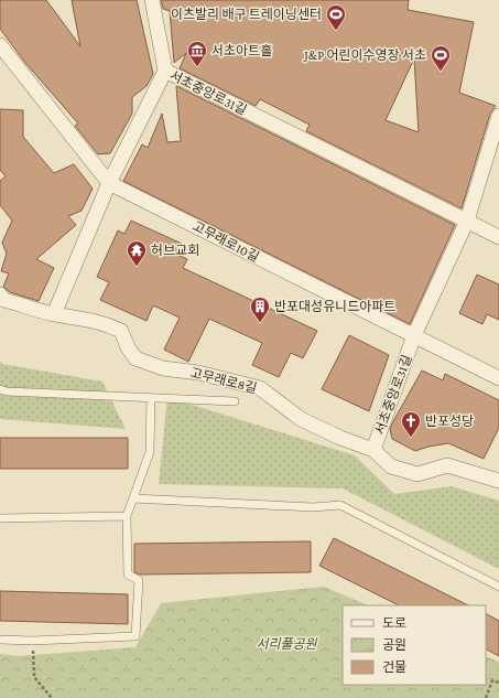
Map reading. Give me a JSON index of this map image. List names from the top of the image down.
{
  "streets": {
    "street": ["서초중앙로31길", "고무래로10길", "고무래로8길"]
  },
  "crossings": [
    ["서초중앙로31길", "고무래로10길"],
    ["서초중앙로31길", "고무래로8길"]
  ],
  "parks": ["서리풀공원"],
  "places": {
    "sports": ["이츠발리 배구 트레이닝센터", "J&P 어린이수영장 서초"],
    "museum": ["서초아트홀"],
    "temple": ["허브교회"],
    "building": ["반포대성유니드아파트"],
    "church": ["반포성당"]
  },
  "legend": ["도로", "공원", "건물"]
}
